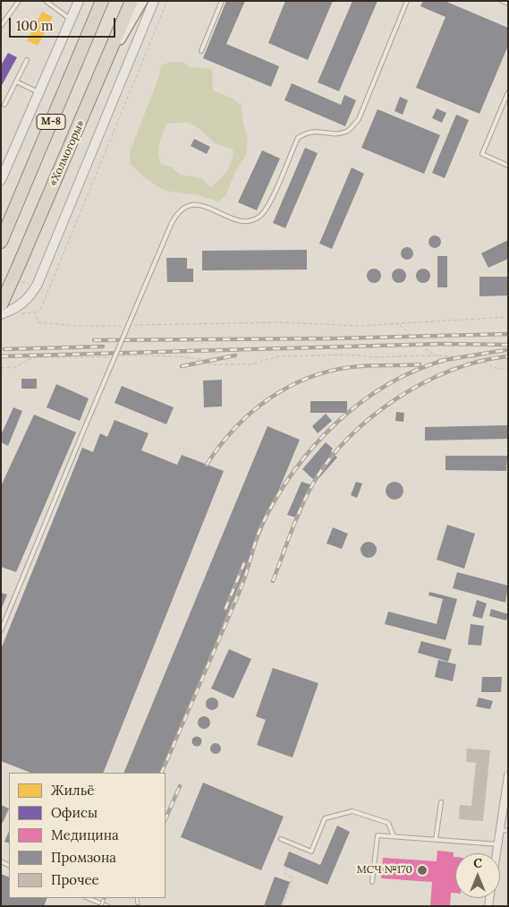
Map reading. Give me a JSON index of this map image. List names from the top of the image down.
{
  "streets": {
    "highway": ["М-8", "«Холмогоры»"]
  },
  "places": ["МСЧ №170"],
  "legend": [
    "Жильё",
    "Офисы",
    "Медицина",
    "Промзона",
    "Прочее"
  ],
  "scale_bar": "100 m",
  "north": "top"
}
